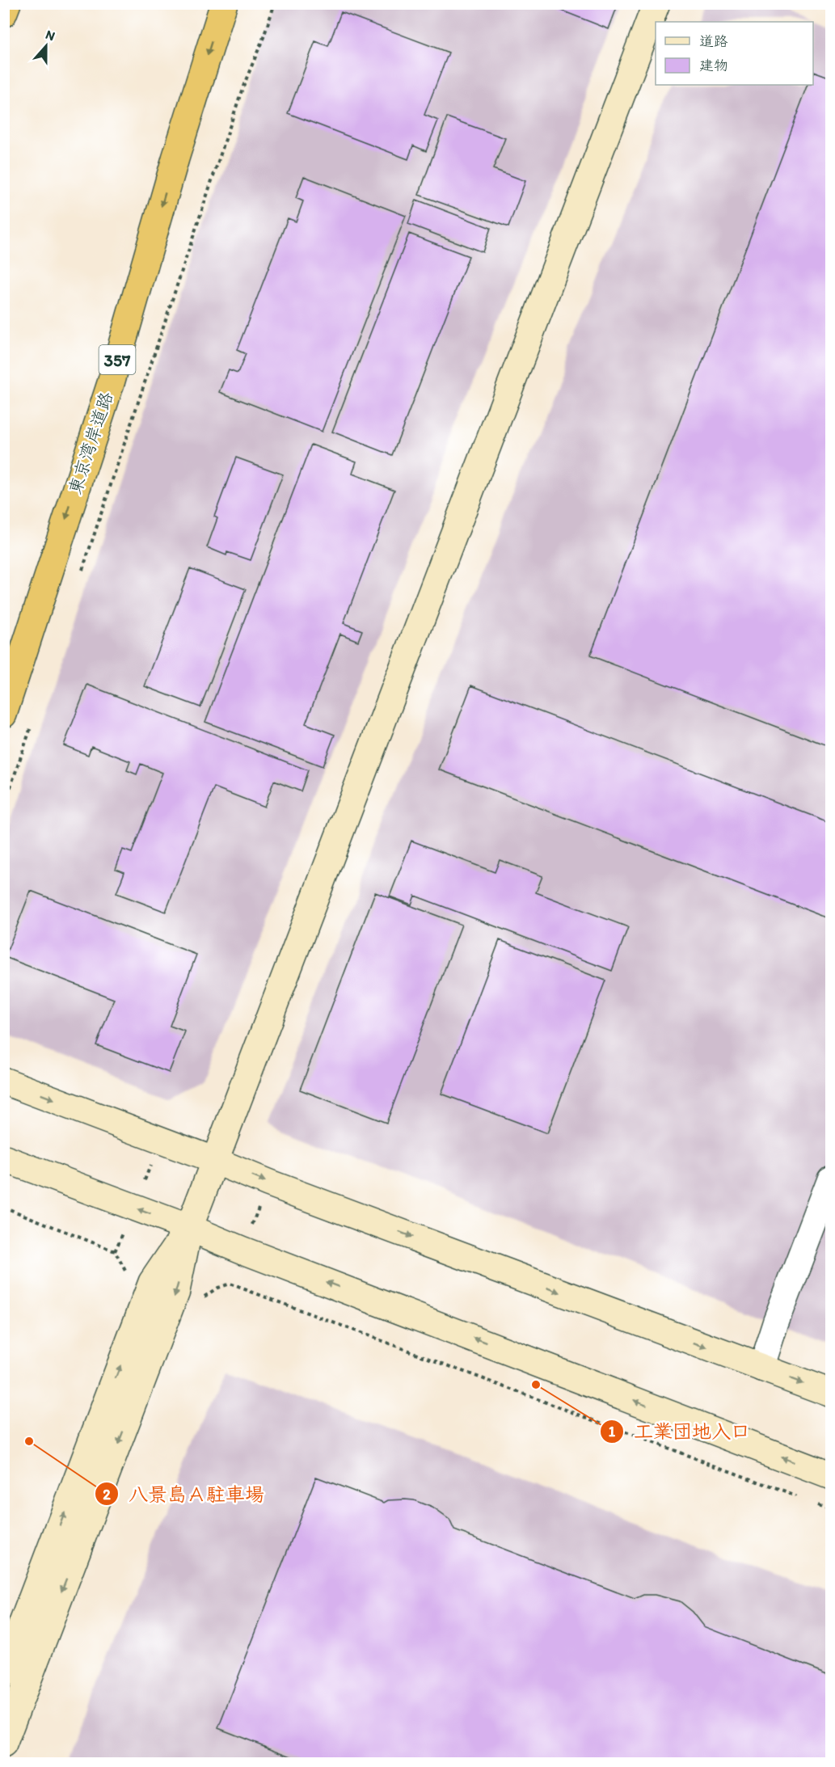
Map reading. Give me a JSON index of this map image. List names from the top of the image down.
{
  "streets": {
    "highway": ["357", "東京湾岸道路"]
  },
  "one_way": ["東京湾岸道路"],
  "places": ["工業団地入口", "八景島Ａ駐車場"],
  "legend": ["道路", "建物"],
  "north": "top"
}
